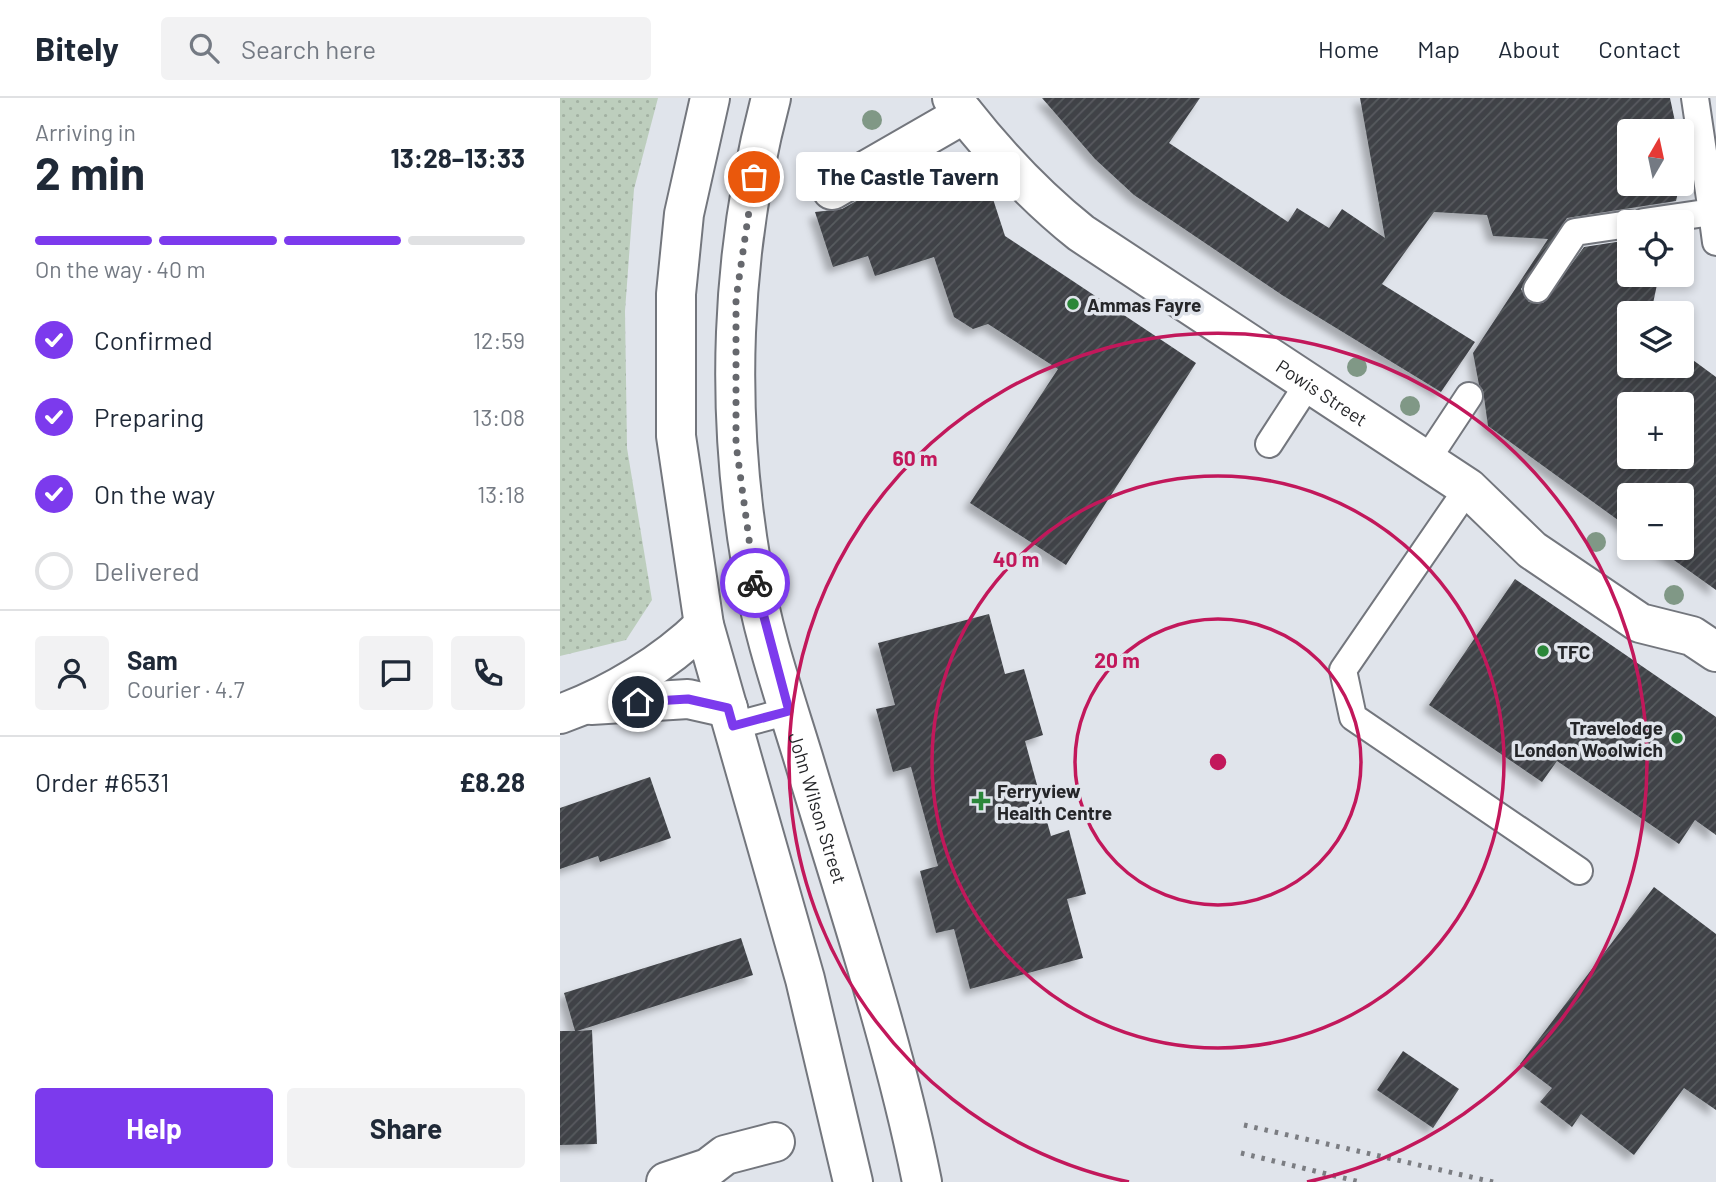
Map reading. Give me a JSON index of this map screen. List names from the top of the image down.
{
  "streets": {
    "main road": ["Powis Street", "John Wilson Street"]
  },
  "places": {
    "other": [
      "The Castle Tavern",
      "Ammas Fayre",
      "TFC",
      "Travelodge London Woolwich"
    ],
    "health": ["Ferryview Health Centre"]
  },
  "north": "top",
  "page": {
    "header": "Bitely",
    "search": "Search here",
    "nav": [
      "Home",
      "Map",
      "About",
      "Contact"
    ],
    "heading": ["2 min", "Arriving in", "13:28–13:33"],
    "panel": [
      "Sam",
      "Courier · 4.7",
      "Order #6531",
      "£8.28"
    ],
    "map_buttons": ["+", "−"],
    "bubble": "The Castle Tavern",
    "bar": "On the way · 40 m",
    "list": [
      ["Confirmed", "12:59"],
      ["Preparing", "13:08"],
      ["On the way", "13:18"],
      "Delivered"
    ],
    "buttons": ["Help", "Share"]
  },
  "rings": ["60 m", "40 m", "20 m"]
}
